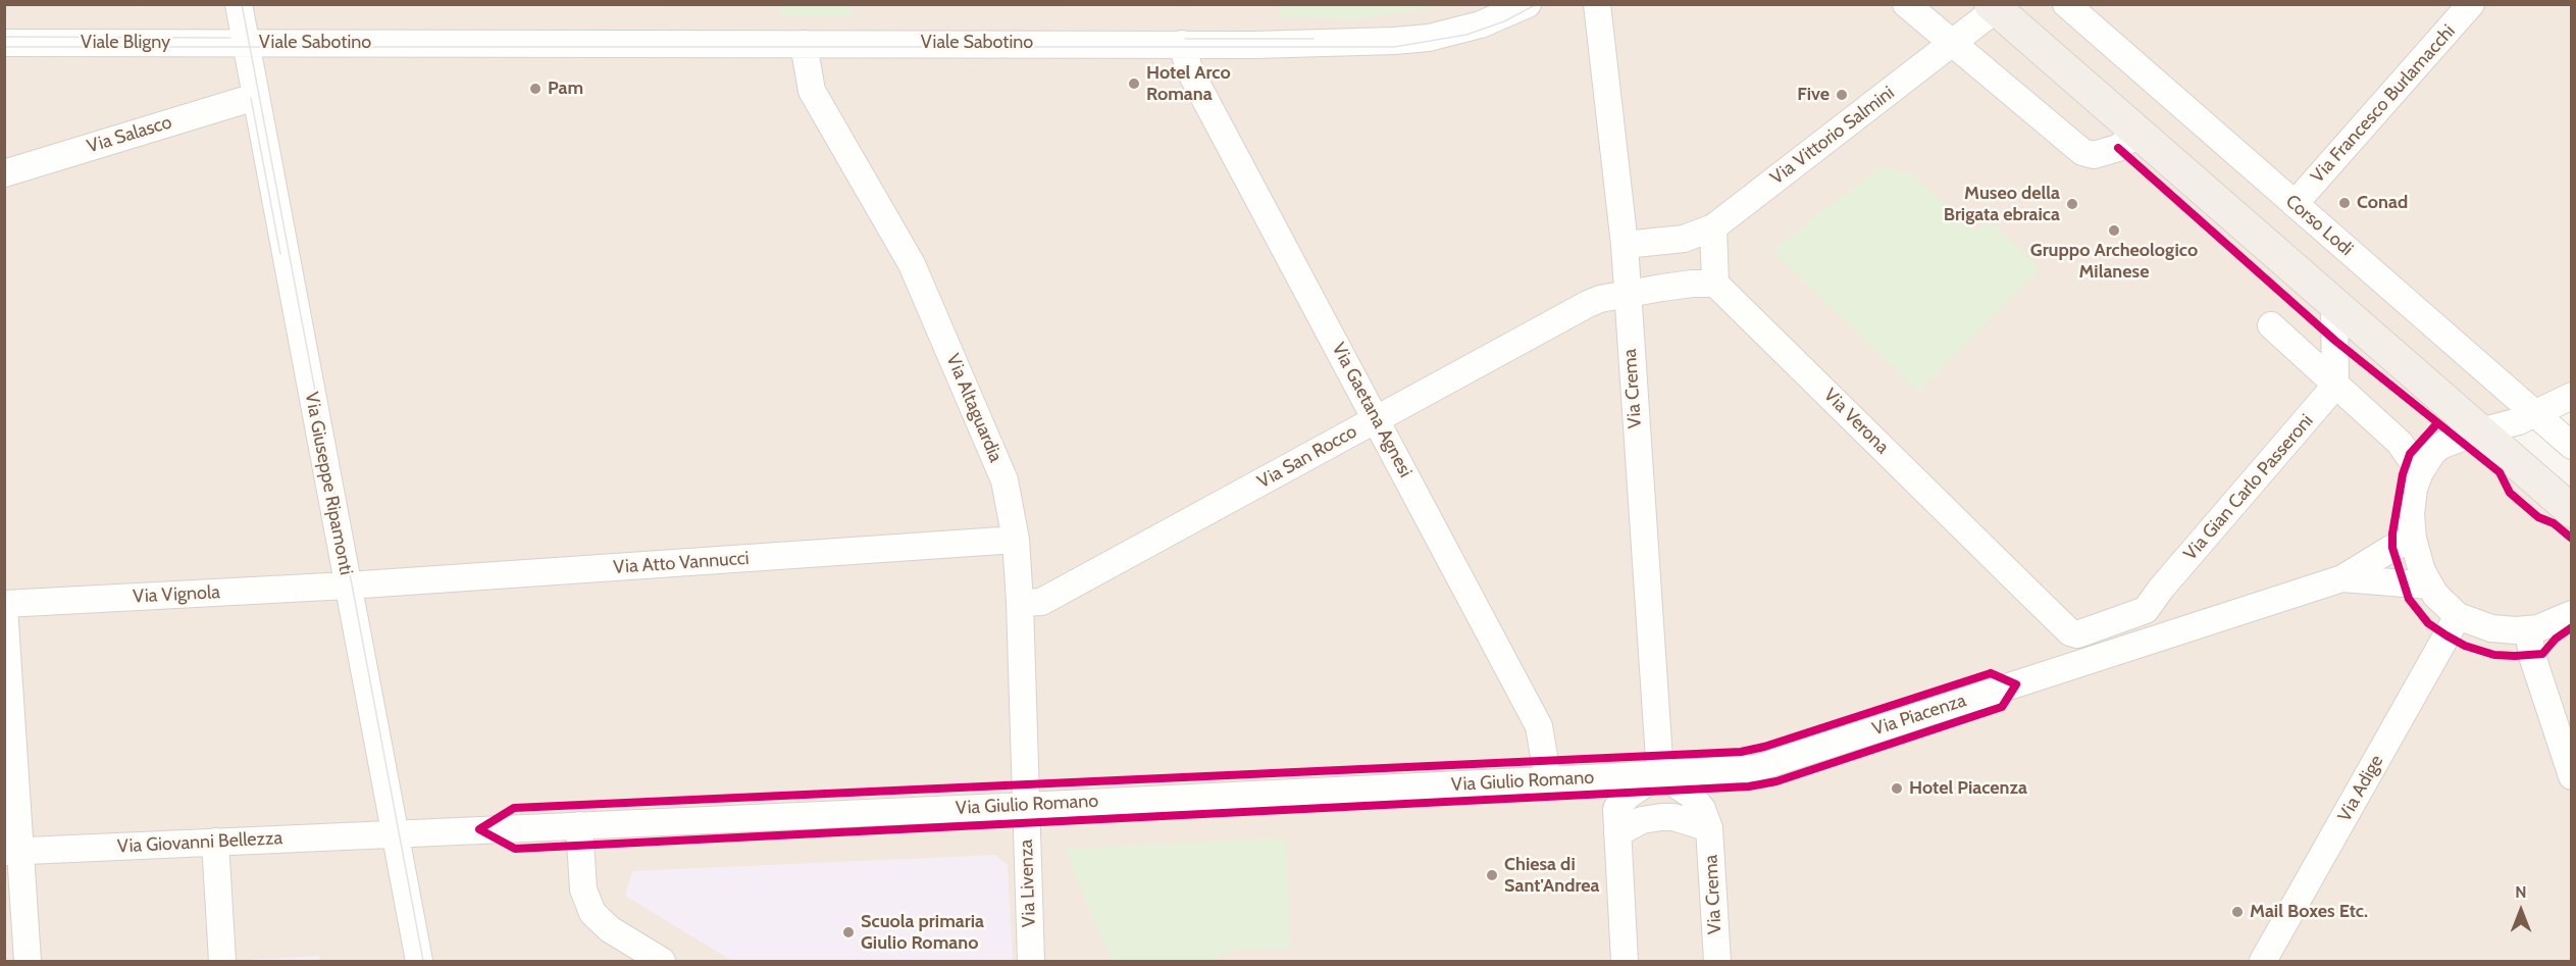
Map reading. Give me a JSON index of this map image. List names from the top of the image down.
{
  "streets": {
    "street": [
      "Viale Bligny",
      "Viale Sabotino",
      "Via Francesco Burlamacchi",
      "Via Salasco",
      "Via Vittorio Salmini",
      "Corso Lodi",
      "Via Crema",
      "Via Altaguardia",
      "Via Gaetana Agnesi",
      "Via Verona",
      "Via San Rocco",
      "Via Giuseppe Ripamonti",
      "Via Gian Carlo Passeroni",
      "Via Atto Vannucci",
      "Via Vignola",
      "Via Piacenza",
      "Via Giulio Romano",
      "Via Adige",
      "Via Giovanni Bellezza",
      "Via Livenza"
    ]
  },
  "crossings": [
    ["Viale Bligny", "Viale Sabotino"],
    ["Viale Bligny", "Via Giuseppe Ripamonti"],
    ["Viale Sabotino", "Via Altaguardia"],
    ["Viale Sabotino", "Via Gaetana Agnesi"],
    ["Viale Sabotino", "Via Giuseppe Ripamonti"],
    ["Via Francesco Burlamacchi", "Corso Lodi"],
    ["Via Salasco", "Via Giuseppe Ripamonti"],
    ["Via Vittorio Salmini", "Via Crema"],
    ["Via Crema", "Via San Rocco"],
    ["Via Crema", "Via Piacenza"],
    ["Via Crema", "Via Giulio Romano"],
    ["Via Altaguardia", "Via San Rocco"],
    ["Via Altaguardia", "Via Atto Vannucci"],
    ["Via Altaguardia", "Via Giulio Romano"],
    ["Via Altaguardia", "Via Livenza"],
    ["Via Gaetana Agnesi", "Via San Rocco"],
    ["Via Gaetana Agnesi", "Via Giulio Romano"],
    ["Via Verona", "Via Gian Carlo Passeroni"],
    ["Via Giuseppe Ripamonti", "Via Atto Vannucci"],
    ["Via Giuseppe Ripamonti", "Via Vignola"],
    ["Via Giuseppe Ripamonti", "Via Giulio Romano"],
    ["Via Giuseppe Ripamonti", "Via Giovanni Bellezza"],
    ["Via Atto Vannucci", "Via Vignola"],
    ["Via Piacenza", "Via Giulio Romano"],
    ["Via Giulio Romano", "Via Giovanni Bellezza"],
    ["Via Giulio Romano", "Via Livenza"]
  ],
  "places": [
    "Hotel Arco Romana",
    "Pam",
    "Five",
    "Conad",
    "Museo della Brigata ebraica",
    "Gruppo Archeologico Milanese",
    "Hotel Piacenza",
    "Chiesa di Sant'Andrea",
    "Mail Boxes Etc.",
    "Scuola primaria Giulio Romano"
  ],
  "north": "top"
}
